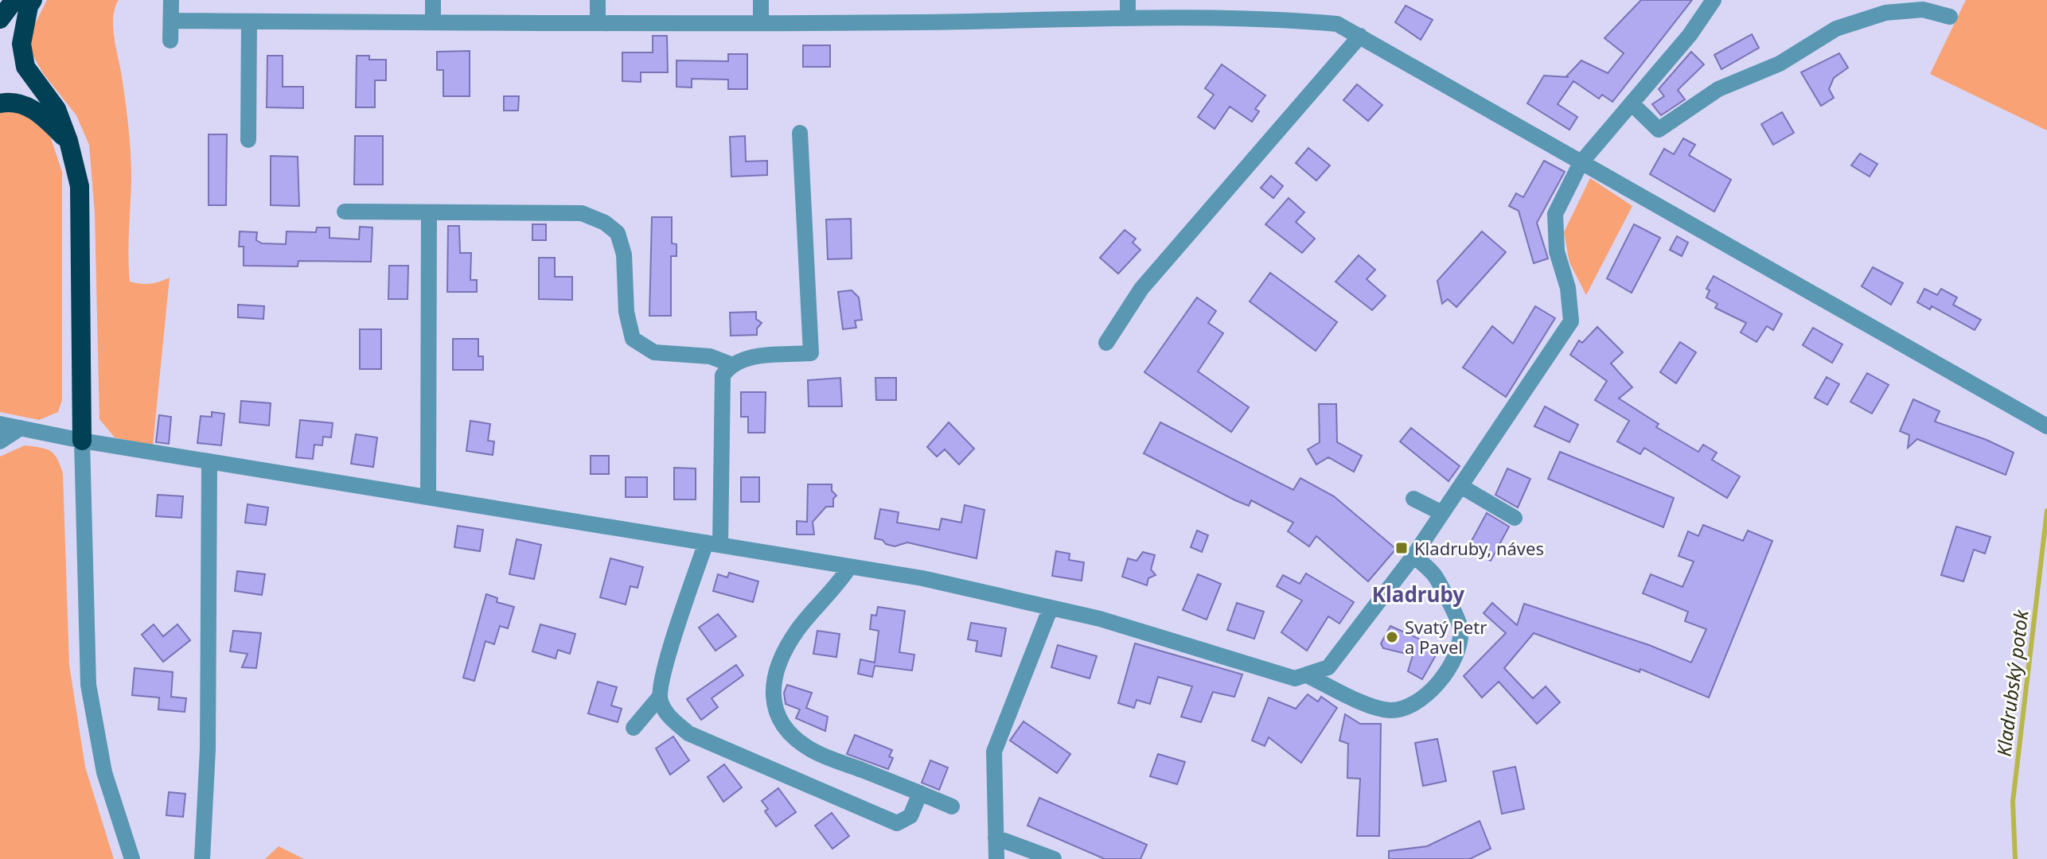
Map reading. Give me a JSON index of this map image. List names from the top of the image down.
{
  "districts": ["Kladruby"],
  "water": ["Kladrubský potok"],
  "places": {
    "transit": ["Kladruby, náves"],
    "other": ["Svatý Petr a Pavel"]
  }
}
